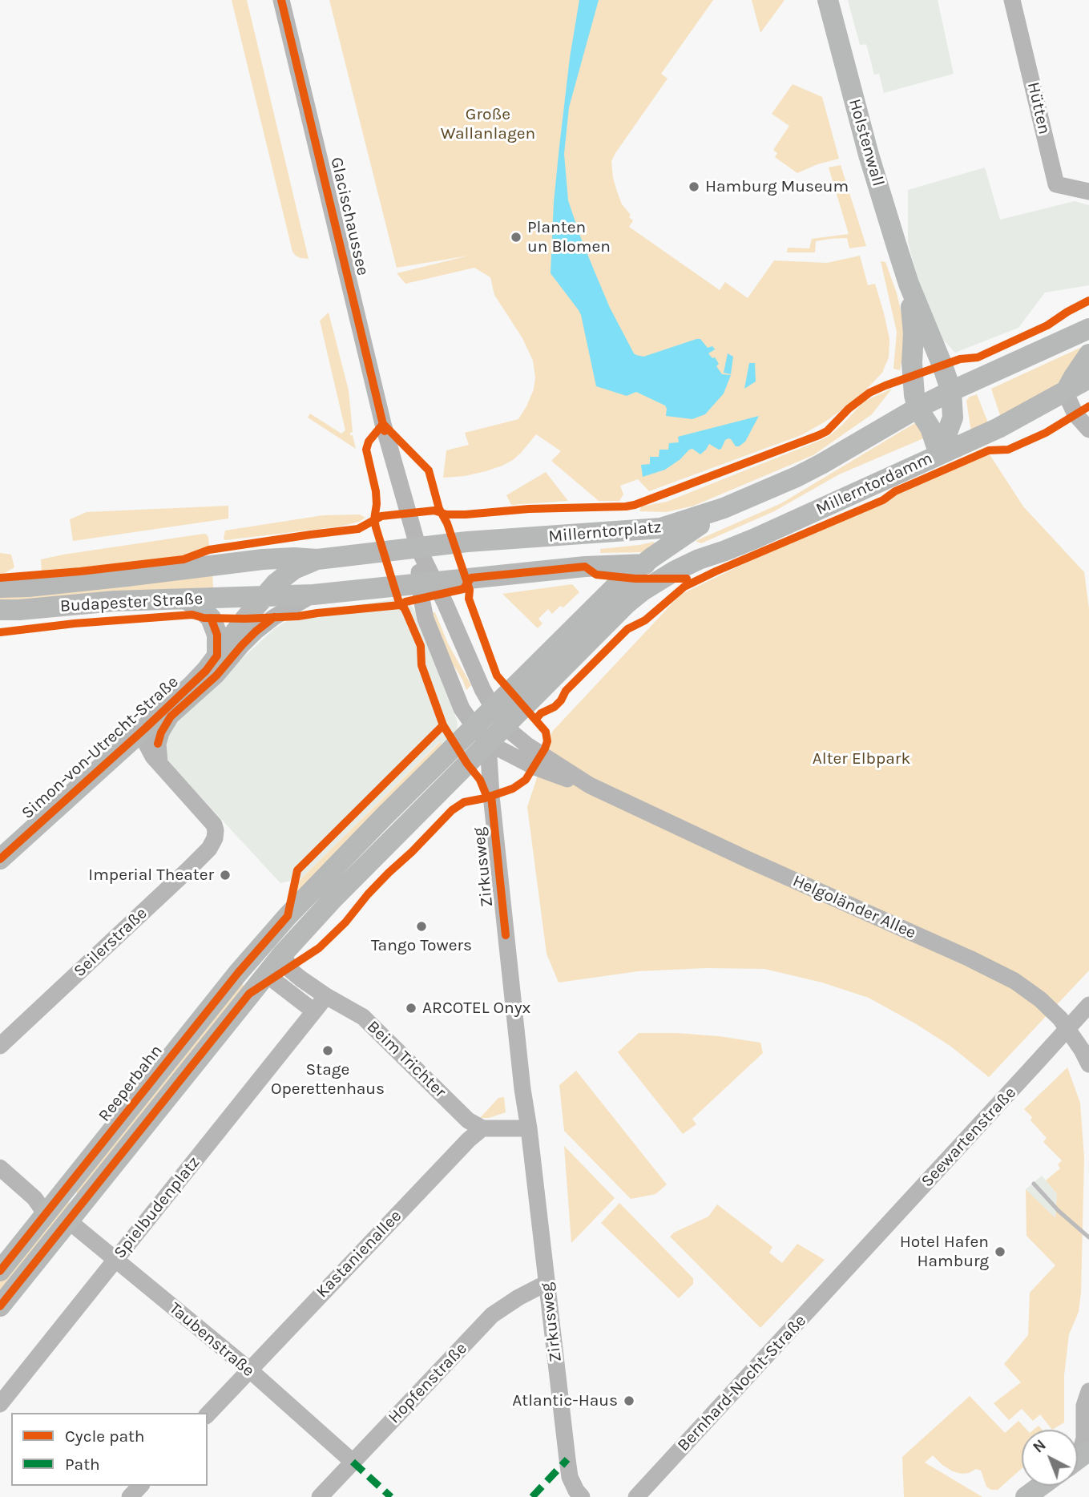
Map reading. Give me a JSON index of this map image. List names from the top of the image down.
{
  "streets": {
    "main road": [
      "Holstenwall",
      "Millerntordamm",
      "Millerntorplatz",
      "Budapester Straße",
      "Simon-von-Utrecht-Straße",
      "Reeperbahn"
    ],
    "street": [
      "Hütten",
      "Glacischaussee",
      "Zirkusweg",
      "Helgoländer Allee",
      "Seilerstraße",
      "Beim Trichter",
      "Seewartenstraße",
      "Spielbudenplatz",
      "Kastanienallee",
      "Taubenstraße",
      "Hopfenstraße",
      "Bernhard-Nocht-Straße"
    ]
  },
  "crossings": [
    ["Holstenwall", "Millerntordamm"],
    ["Glacischaussee", "Millerntorplatz"],
    ["Glacischaussee", "Budapester Straße"],
    ["Millerntordamm", "Millerntorplatz"],
    ["Millerntorplatz", "Budapester Straße"],
    ["Millerntorplatz", "Zirkusweg"],
    ["Millerntorplatz", "Helgoländer Allee"],
    ["Millerntorplatz", "Reeperbahn"],
    ["Budapester Straße", "Simon-von-Utrecht-Straße"],
    ["Simon-von-Utrecht-Straße", "Seilerstraße"],
    ["Zirkusweg", "Helgoländer Allee"],
    ["Zirkusweg", "Reeperbahn"],
    ["Zirkusweg", "Hopfenstraße"],
    ["Helgoländer Allee", "Reeperbahn"],
    ["Beim Trichter", "Kastanienallee"],
    ["Seewartenstraße", "Bernhard-Nocht-Straße"],
    ["Spielbudenplatz", "Taubenstraße"],
    ["Kastanienallee", "Taubenstraße"],
    ["Taubenstraße", "Hopfenstraße"]
  ],
  "parks": ["Große Wallanlagen", "Alter Elbpark"],
  "places": [
    "Hamburg Museum",
    "Planten un Blomen",
    "Imperial Theater",
    "Tango Towers",
    "ARCOTEL Onyx",
    "Stage Operettenhaus",
    "Hotel Hafen Hamburg",
    "Atlantic-Haus"
  ],
  "legend": ["Cycle path", "Path"],
  "north": "top left"
}
